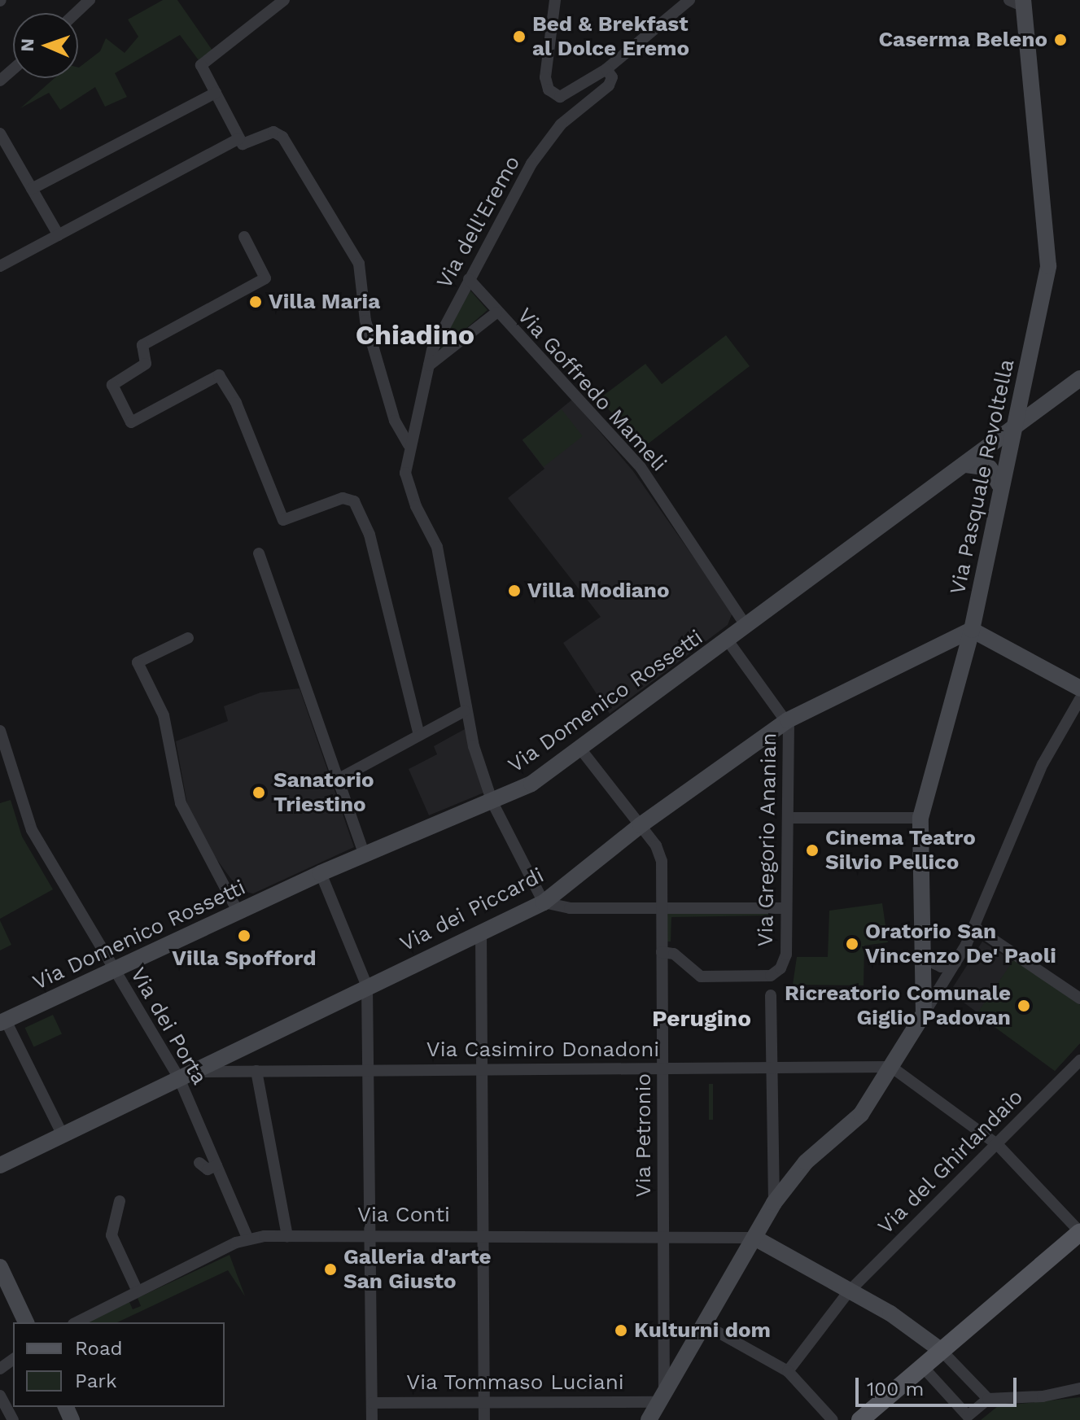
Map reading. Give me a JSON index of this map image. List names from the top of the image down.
{
  "streets": {
    "main road": ["Via Pasquale Revoltella", "Via Domenico Rossetti", "Via dei Piccardi"],
    "street": [
      "Via dell'Eremo",
      "Via Goffredo Mameli",
      "Via Gregorio Ananian",
      "Via dei Porta",
      "Via Casimiro Donadoni",
      "Via Petronio",
      "Via del Ghirlandaio",
      "Via Conti",
      "Via Tommaso Luciani"
    ]
  },
  "crossings": [
    ["Via dell'Eremo", "Via Goffredo Mameli"],
    ["Via dell'Eremo", "Via Domenico Rossetti"],
    ["Via dell'Eremo", "Via dei Piccardi"],
    ["Via Goffredo Mameli", "Via Domenico Rossetti"],
    ["Via Pasquale Revoltella", "Via Domenico Rossetti"],
    ["Via Pasquale Revoltella", "Via dei Piccardi"],
    ["Via Domenico Rossetti", "Via Gregorio Ananian"],
    ["Via Domenico Rossetti", "Via dei Porta"],
    ["Via Domenico Rossetti", "Via Petronio"],
    ["Via Gregorio Ananian", "Via dei Piccardi"],
    ["Via Gregorio Ananian", "Via Petronio"],
    ["Via dei Piccardi", "Via dei Porta"],
    ["Via dei Piccardi", "Via Casimiro Donadoni"],
    ["Via dei Piccardi", "Via Petronio"],
    ["Via dei Porta", "Via Conti"],
    ["Via Casimiro Donadoni", "Via Petronio"],
    ["Via Petronio", "Via Conti"],
    ["Via Petronio", "Via Tommaso Luciani"]
  ],
  "districts": ["Chiadino", "Perugino"],
  "places": [
    "Bed & Brekfast al Dolce Eremo",
    "Caserma Beleno",
    "Villa Maria",
    "Villa Modiano",
    "Sanatorio Triestino",
    "Cinema Teatro Silvio Pellico",
    "Villa Spofford",
    "Oratorio San Vincenzo De' Paoli",
    "Ricreatorio Comunale Giglio Padovan",
    "Galleria d'arte San Giusto",
    "Kulturni dom"
  ],
  "legend": ["Road", "Park"],
  "scale_bar": "100 m",
  "north": "left"
}
